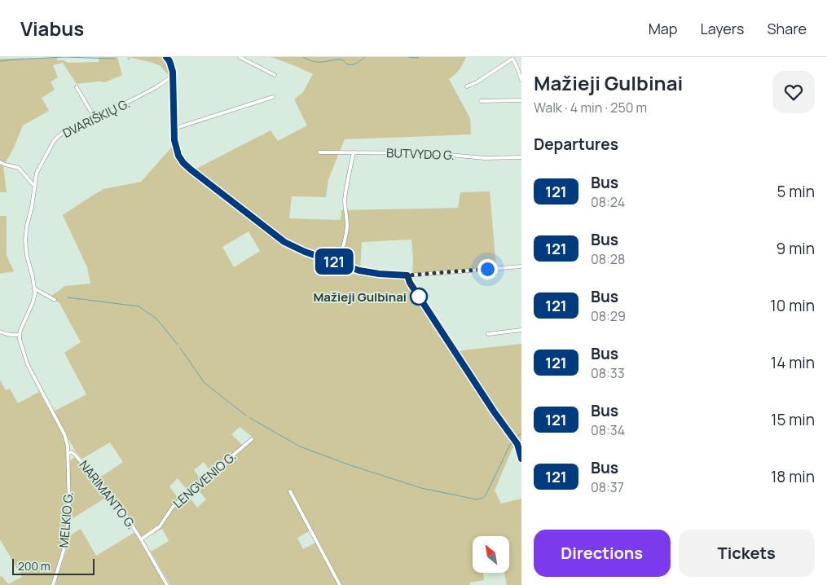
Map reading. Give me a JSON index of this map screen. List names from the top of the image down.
{
  "streets": {
    "street": [
      "DVARIŠKIŲ G.",
      "BUTVYDO G.",
      "LENGVENIO G.",
      "NARIMANTO G.",
      "MELKIO G."
    ]
  },
  "crossings": [
    ["LENGVENIO G.", "NARIMANTO G."],
    ["NARIMANTO G.", "MELKIO G."]
  ],
  "places": ["Mažieji Gulbinai"],
  "lines": ["bus line 121"],
  "scale_bar": "200 m",
  "north": "top left",
  "page": {
    "header": "Viabus",
    "nav": ["Map", "Layers", "Share"],
    "on_map": "121",
    "heading": [
      ["Mažieji Gulbinai", "Walk · 4 min · 250 m"],
      "Departures"
    ],
    "list": [
      {
        "mark": "121",
        "name": "Bus",
        "note": "08:24",
        "value": "5 min"
      },
      {
        "mark": "121",
        "name": "Bus",
        "note": "08:28",
        "value": "9 min"
      },
      {
        "mark": "121",
        "name": "Bus",
        "note": "08:29",
        "value": "10 min"
      },
      {
        "mark": "121",
        "name": "Bus",
        "note": "08:33",
        "value": "14 min"
      },
      {
        "mark": "121",
        "name": "Bus",
        "note": "08:34",
        "value": "15 min"
      },
      {
        "mark": "121",
        "name": "Bus",
        "note": "08:37",
        "value": "18 min"
      }
    ],
    "buttons": ["Directions", "Tickets"],
    "scale": "200 m"
  }
}
